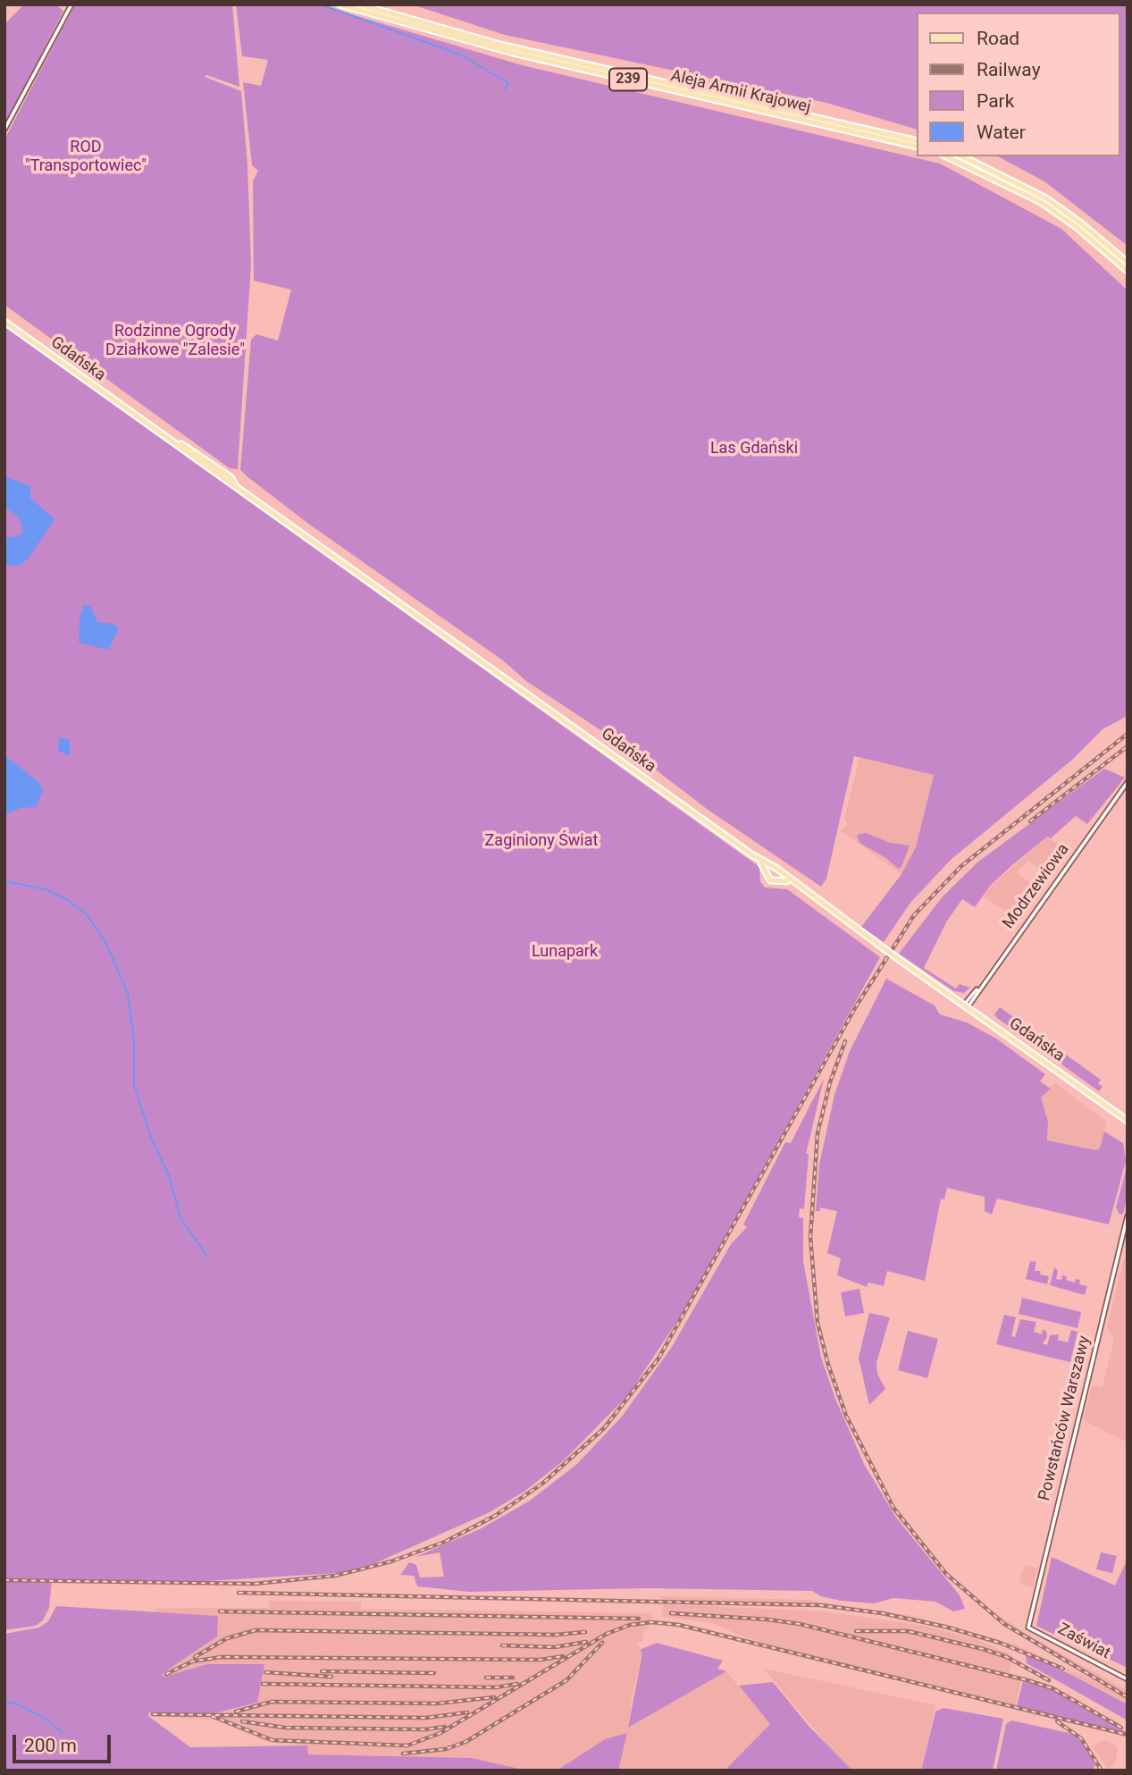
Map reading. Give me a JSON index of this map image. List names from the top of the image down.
{
  "streets": {
    "main road": ["239", "Aleja Armii Krajowej", "Gdańska"],
    "street": ["Modrzewiowa", "Powstańców Warszawy", "Zaświat"]
  },
  "crossings": [
    ["Gdańska", "Modrzewiowa"],
    ["Powstańców Warszawy", "Zaświat"]
  ],
  "parks": [
    "ROD \"Transportowiec\"",
    "Rodzinne Ogrody Działkowe \"Zalesie\"",
    "Las Gdański",
    "Zaginiony Świat",
    "Lunapark"
  ],
  "legend": [
    "Road",
    "Railway",
    "Park",
    "Water"
  ],
  "scale_bar": "200 m"
}
